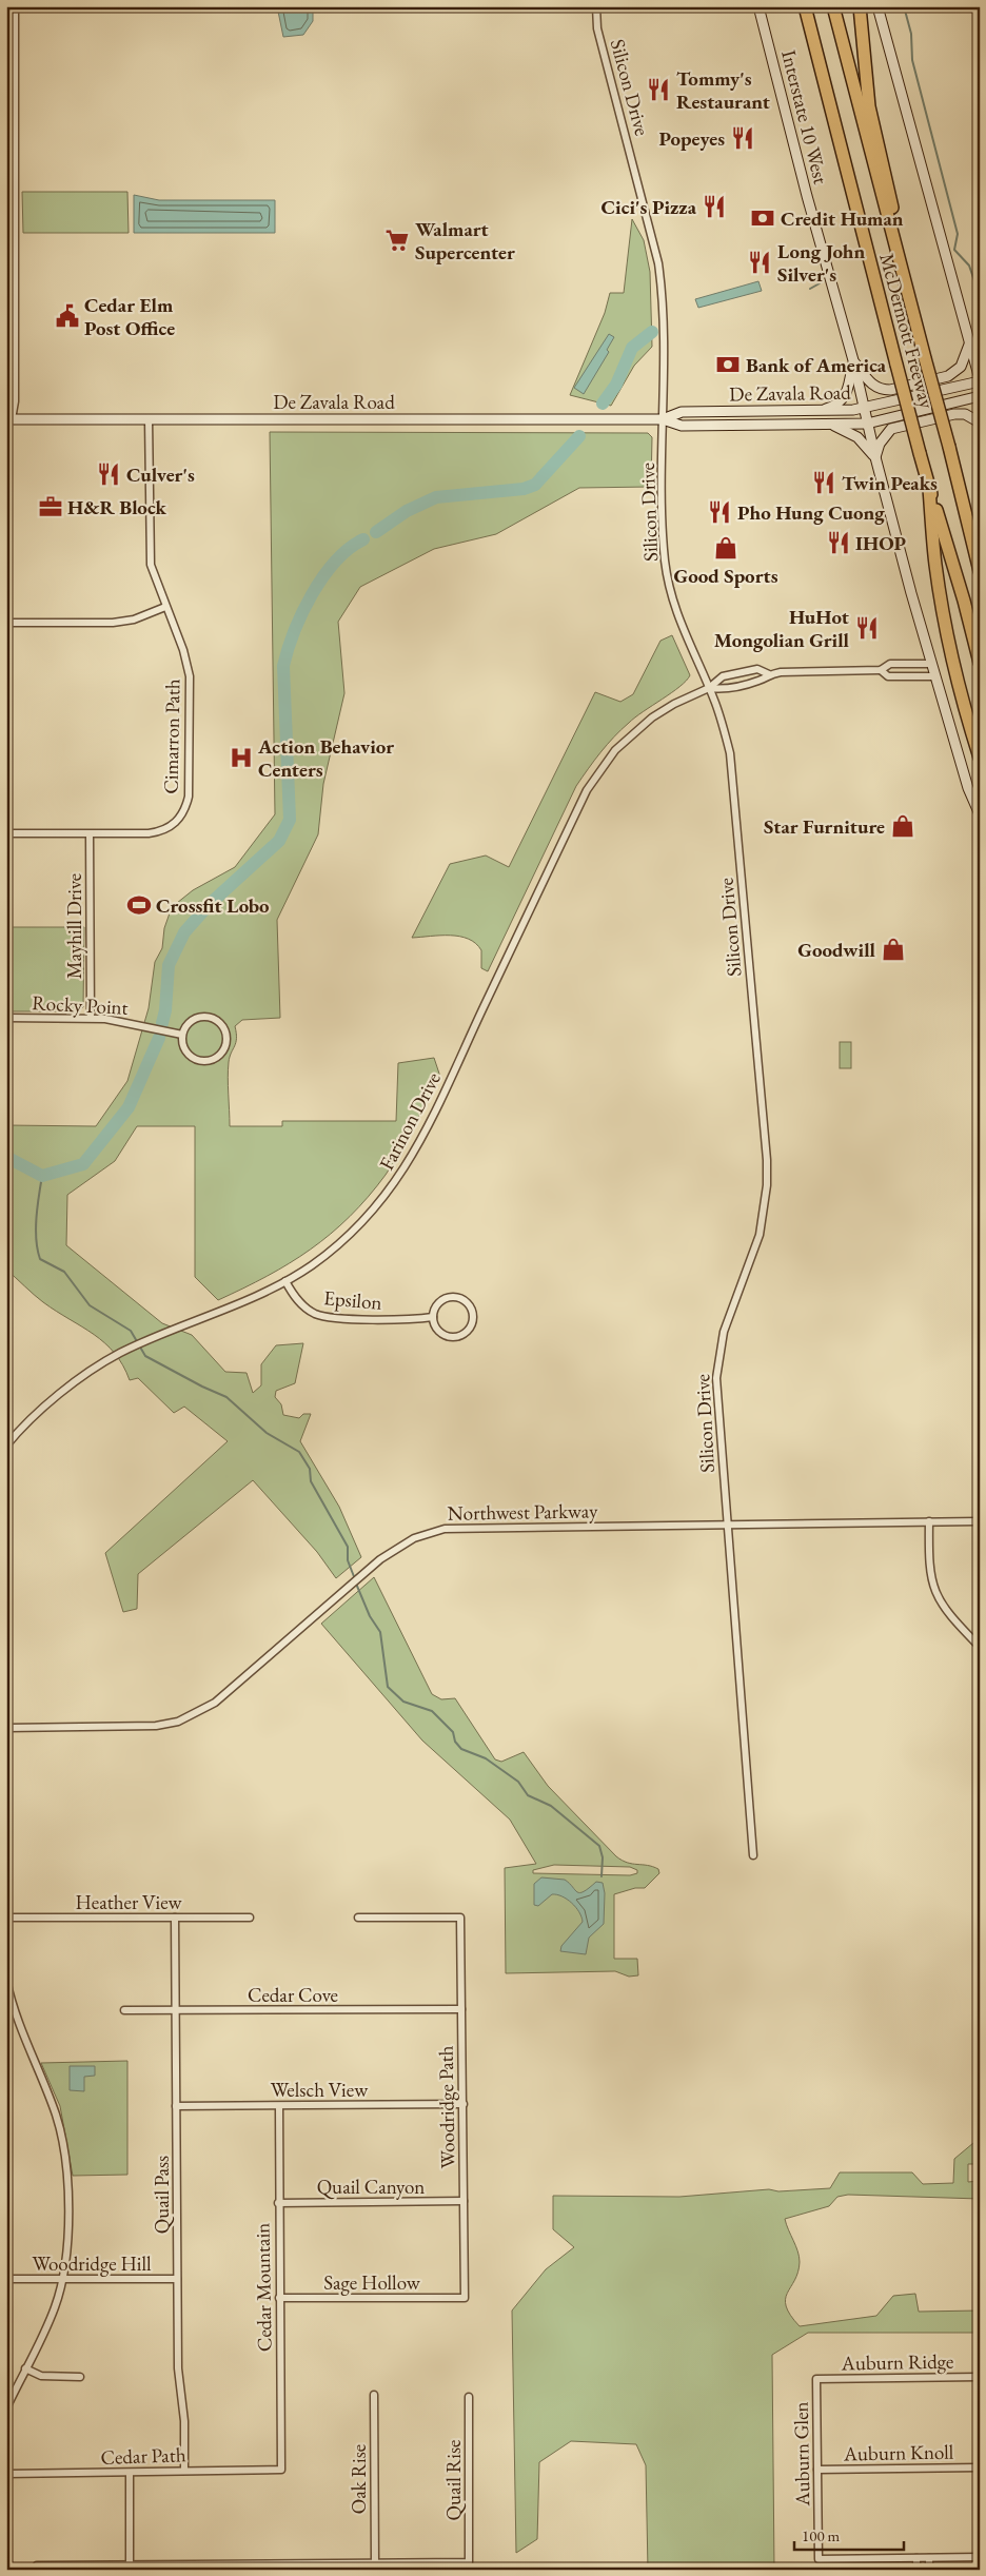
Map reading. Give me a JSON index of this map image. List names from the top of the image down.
{
  "streets": {
    "highway": ["McDermott Freeway"],
    "main road": ["Interstate 10 West", "De Zavala Road"],
    "street": [
      "Silicon Drive",
      "Cimarron Path",
      "Mayhill Drive",
      "Rocky Point",
      "Farinon Drive",
      "Epsilon",
      "Northwest Parkway",
      "Heather View",
      "Cedar Cove",
      "Welsch View",
      "Woodridge Path",
      "Quail Canyon",
      "Quail Pass",
      "Woodridge Hill",
      "Sage Hollow",
      "Cedar Mountain",
      "Auburn Ridge",
      "Auburn Knoll",
      "Auburn Glen",
      "Cedar Path",
      "Oak Rise",
      "Quail Rise"
    ]
  },
  "crossings": [
    ["Silicon Drive", "De Zavala Road"],
    ["Silicon Drive", "Farinon Drive"],
    ["Silicon Drive", "Northwest Parkway"],
    ["Interstate 10 West", "De Zavala Road"],
    ["Interstate 10 West", "Farinon Drive"],
    ["De Zavala Road", "Cimarron Path"],
    ["Cimarron Path", "Mayhill Drive"],
    ["Mayhill Drive", "Rocky Point"],
    ["Farinon Drive", "Epsilon"],
    ["Heather View", "Quail Pass"],
    ["Cedar Cove", "Woodridge Path"],
    ["Cedar Cove", "Quail Pass"],
    ["Welsch View", "Woodridge Path"],
    ["Welsch View", "Quail Pass"],
    ["Welsch View", "Cedar Mountain"],
    ["Woodridge Path", "Quail Canyon"],
    ["Woodridge Path", "Sage Hollow"],
    ["Quail Canyon", "Cedar Mountain"],
    ["Quail Pass", "Woodridge Hill"],
    ["Quail Pass", "Cedar Path"],
    ["Sage Hollow", "Cedar Mountain"],
    ["Cedar Mountain", "Cedar Path"],
    ["Auburn Ridge", "Auburn Glen"],
    ["Auburn Knoll", "Auburn Glen"],
    ["Oak Rise", "Quail Rise"]
  ],
  "places": {
    "restaurant": [
      "Tommy's Restaurant",
      "Popeyes",
      "Cici's Pizza",
      "Long John Silver's",
      "Culver's",
      "Twin Peaks",
      "Pho Hung Cuong",
      "IHOP",
      "HuHot Mongolian Grill"
    ],
    "bank": ["Credit Human", "Bank of America"],
    "supermarket": ["Walmart Supercenter"],
    "public building": ["Cedar Elm Post Office"],
    "office": ["H&R Block"],
    "shop": ["Good Sports", "Star Furniture", "Goodwill"],
    "hospital": ["Action Behavior Centers"],
    "sports": ["Crossfit Lobo"]
  },
  "scale_bar": "100 m"
}
